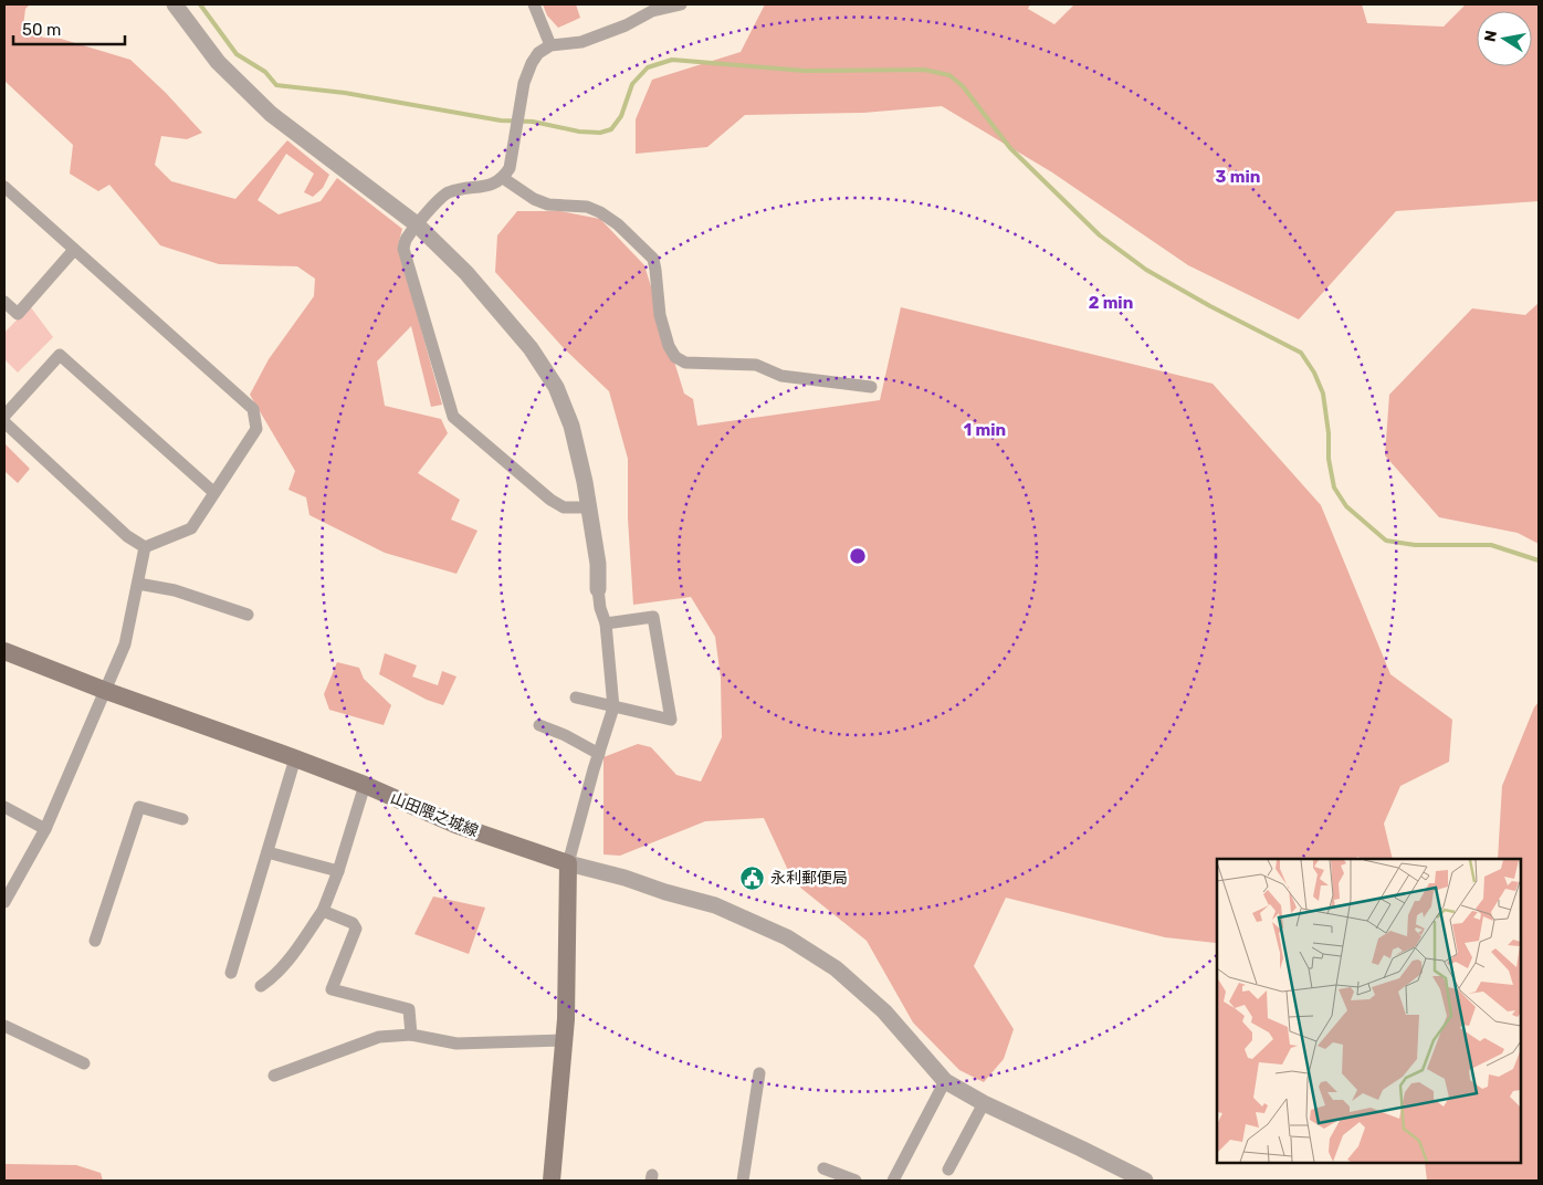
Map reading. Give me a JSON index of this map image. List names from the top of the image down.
{
  "streets": {
    "main road": ["山田隈之城線"]
  },
  "places": {
    "public building": ["永利郵便局"]
  },
  "scale_bar": "50 m",
  "north": "left",
  "rings": ["3 min", "2 min", "1 min"]
}
